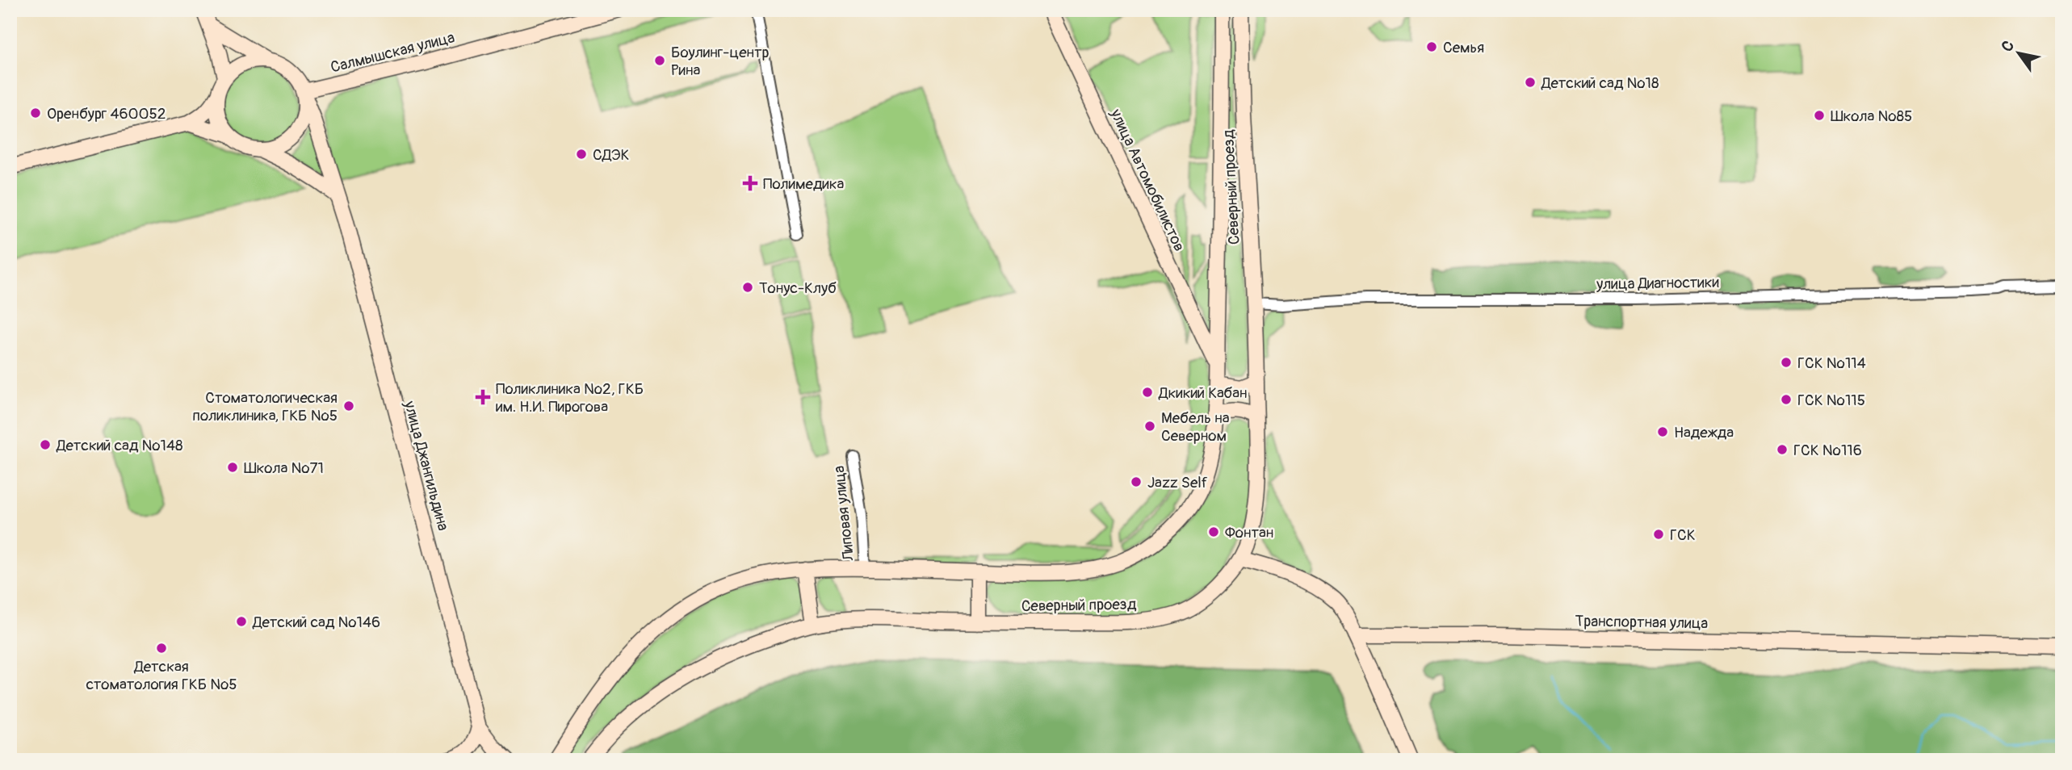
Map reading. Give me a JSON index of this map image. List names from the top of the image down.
{
  "streets": {
    "main road": [
      "Салмышская улица",
      "улица Автомобилистов",
      "Северный проезд",
      "улица Джангильдина",
      "Транспортная улица"
    ],
    "street": ["улица Диагностики", "Липовая улица"]
  },
  "crossings": [
    ["Салмышская улица", "улица Джангильдина"],
    ["улица Автомобилистов", "Северный проезд"],
    ["Северный проезд", "улица Диагностики"],
    ["Северный проезд", "Липовая улица"]
  ],
  "places": {
    "other": [
      "Семья",
      "Боулинг-центр Рина",
      "Детский сад №18",
      "Оренбург 460052",
      "Школа №85",
      "СДЭК",
      "Тонус-Клуб",
      "ГСК №114",
      "Дкикий Кабан",
      "ГСК №115",
      "Стоматологическая поликлиника, ГКБ №5",
      "Мебель на Северном",
      "Надежда",
      "Детский сад №148",
      "ГСК №116",
      "Школа №71",
      "Jazz Self",
      "Фонтан",
      "ГСК",
      "Детский сад №146",
      "Детская стоматология ГКБ №5"
    ],
    "health": ["Полимедика", "Поликлиника №2, ГКБ им. Н.И. Пирогова"]
  },
  "north": "top left"
}
